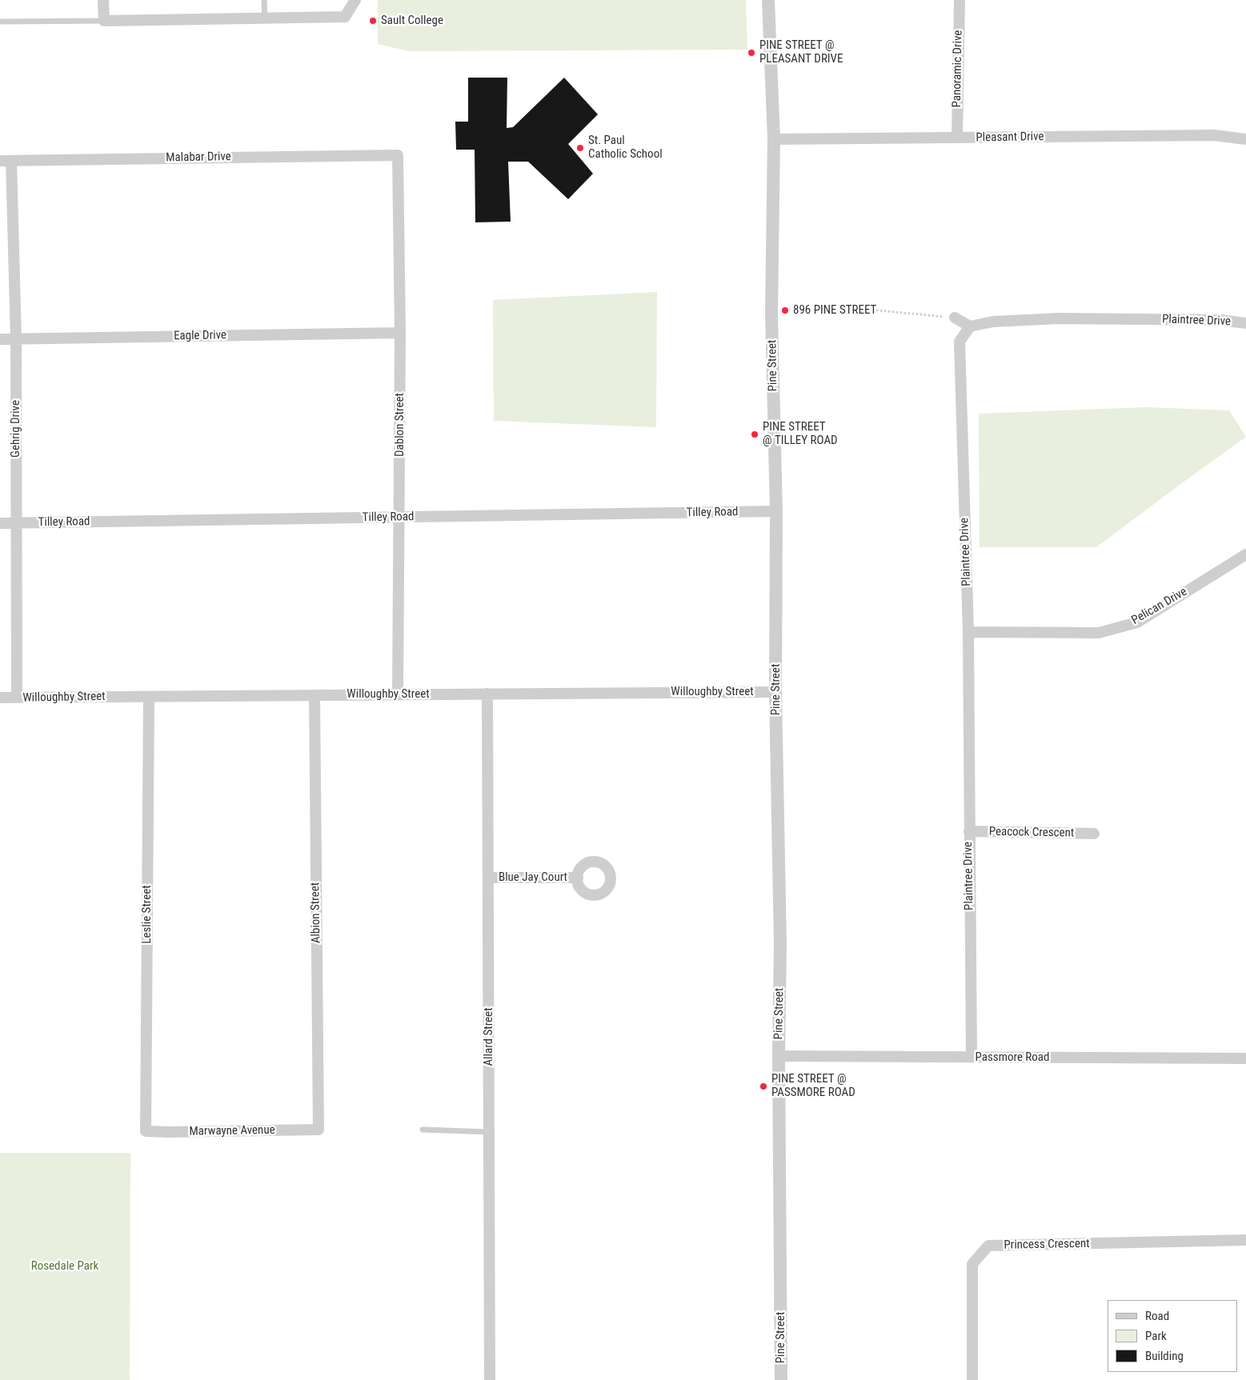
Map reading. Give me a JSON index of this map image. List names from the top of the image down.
{
  "streets": {
    "street": [
      "Panoramic Drive",
      "Pleasant Drive",
      "Malabar Drive",
      "Plaintree Drive",
      "Eagle Drive",
      "Pine Street",
      "Dablon Street",
      "Gehrig Drive",
      "Tilley Road",
      "Pelican Drive",
      "Willoughby Street",
      "Peacock Crescent",
      "Blue Jay Court",
      "Albion Street",
      "Leslie Street",
      "Allard Street",
      "Passmore Road",
      "Marwayne Avenue",
      "Princess Crescent"
    ]
  },
  "crossings": [
    ["Panoramic Drive", "Pleasant Drive"],
    ["Pleasant Drive", "Pine Street"],
    ["Malabar Drive", "Dablon Street"],
    ["Malabar Drive", "Gehrig Drive"],
    ["Plaintree Drive", "Pelican Drive"],
    ["Plaintree Drive", "Peacock Crescent"],
    ["Plaintree Drive", "Passmore Road"],
    ["Eagle Drive", "Dablon Street"],
    ["Eagle Drive", "Gehrig Drive"],
    ["Pine Street", "Tilley Road"],
    ["Pine Street", "Willoughby Street"],
    ["Pine Street", "Passmore Road"],
    ["Dablon Street", "Tilley Road"],
    ["Dablon Street", "Willoughby Street"],
    ["Gehrig Drive", "Tilley Road"],
    ["Gehrig Drive", "Willoughby Street"],
    ["Willoughby Street", "Albion Street"],
    ["Willoughby Street", "Leslie Street"],
    ["Willoughby Street", "Allard Street"],
    ["Blue Jay Court", "Allard Street"],
    ["Albion Street", "Marwayne Avenue"],
    ["Leslie Street", "Marwayne Avenue"]
  ],
  "parks": ["Rosedale Park"],
  "places": [
    "Sault College",
    "PINE STREET @ PLEASANT DRIVE",
    "St. Paul Catholic School",
    "896 PINE STREET",
    "PINE STREET @ TILLEY ROAD",
    "PINE STREET @ PASSMORE ROAD"
  ],
  "legend": ["Road", "Park", "Building"]
}
